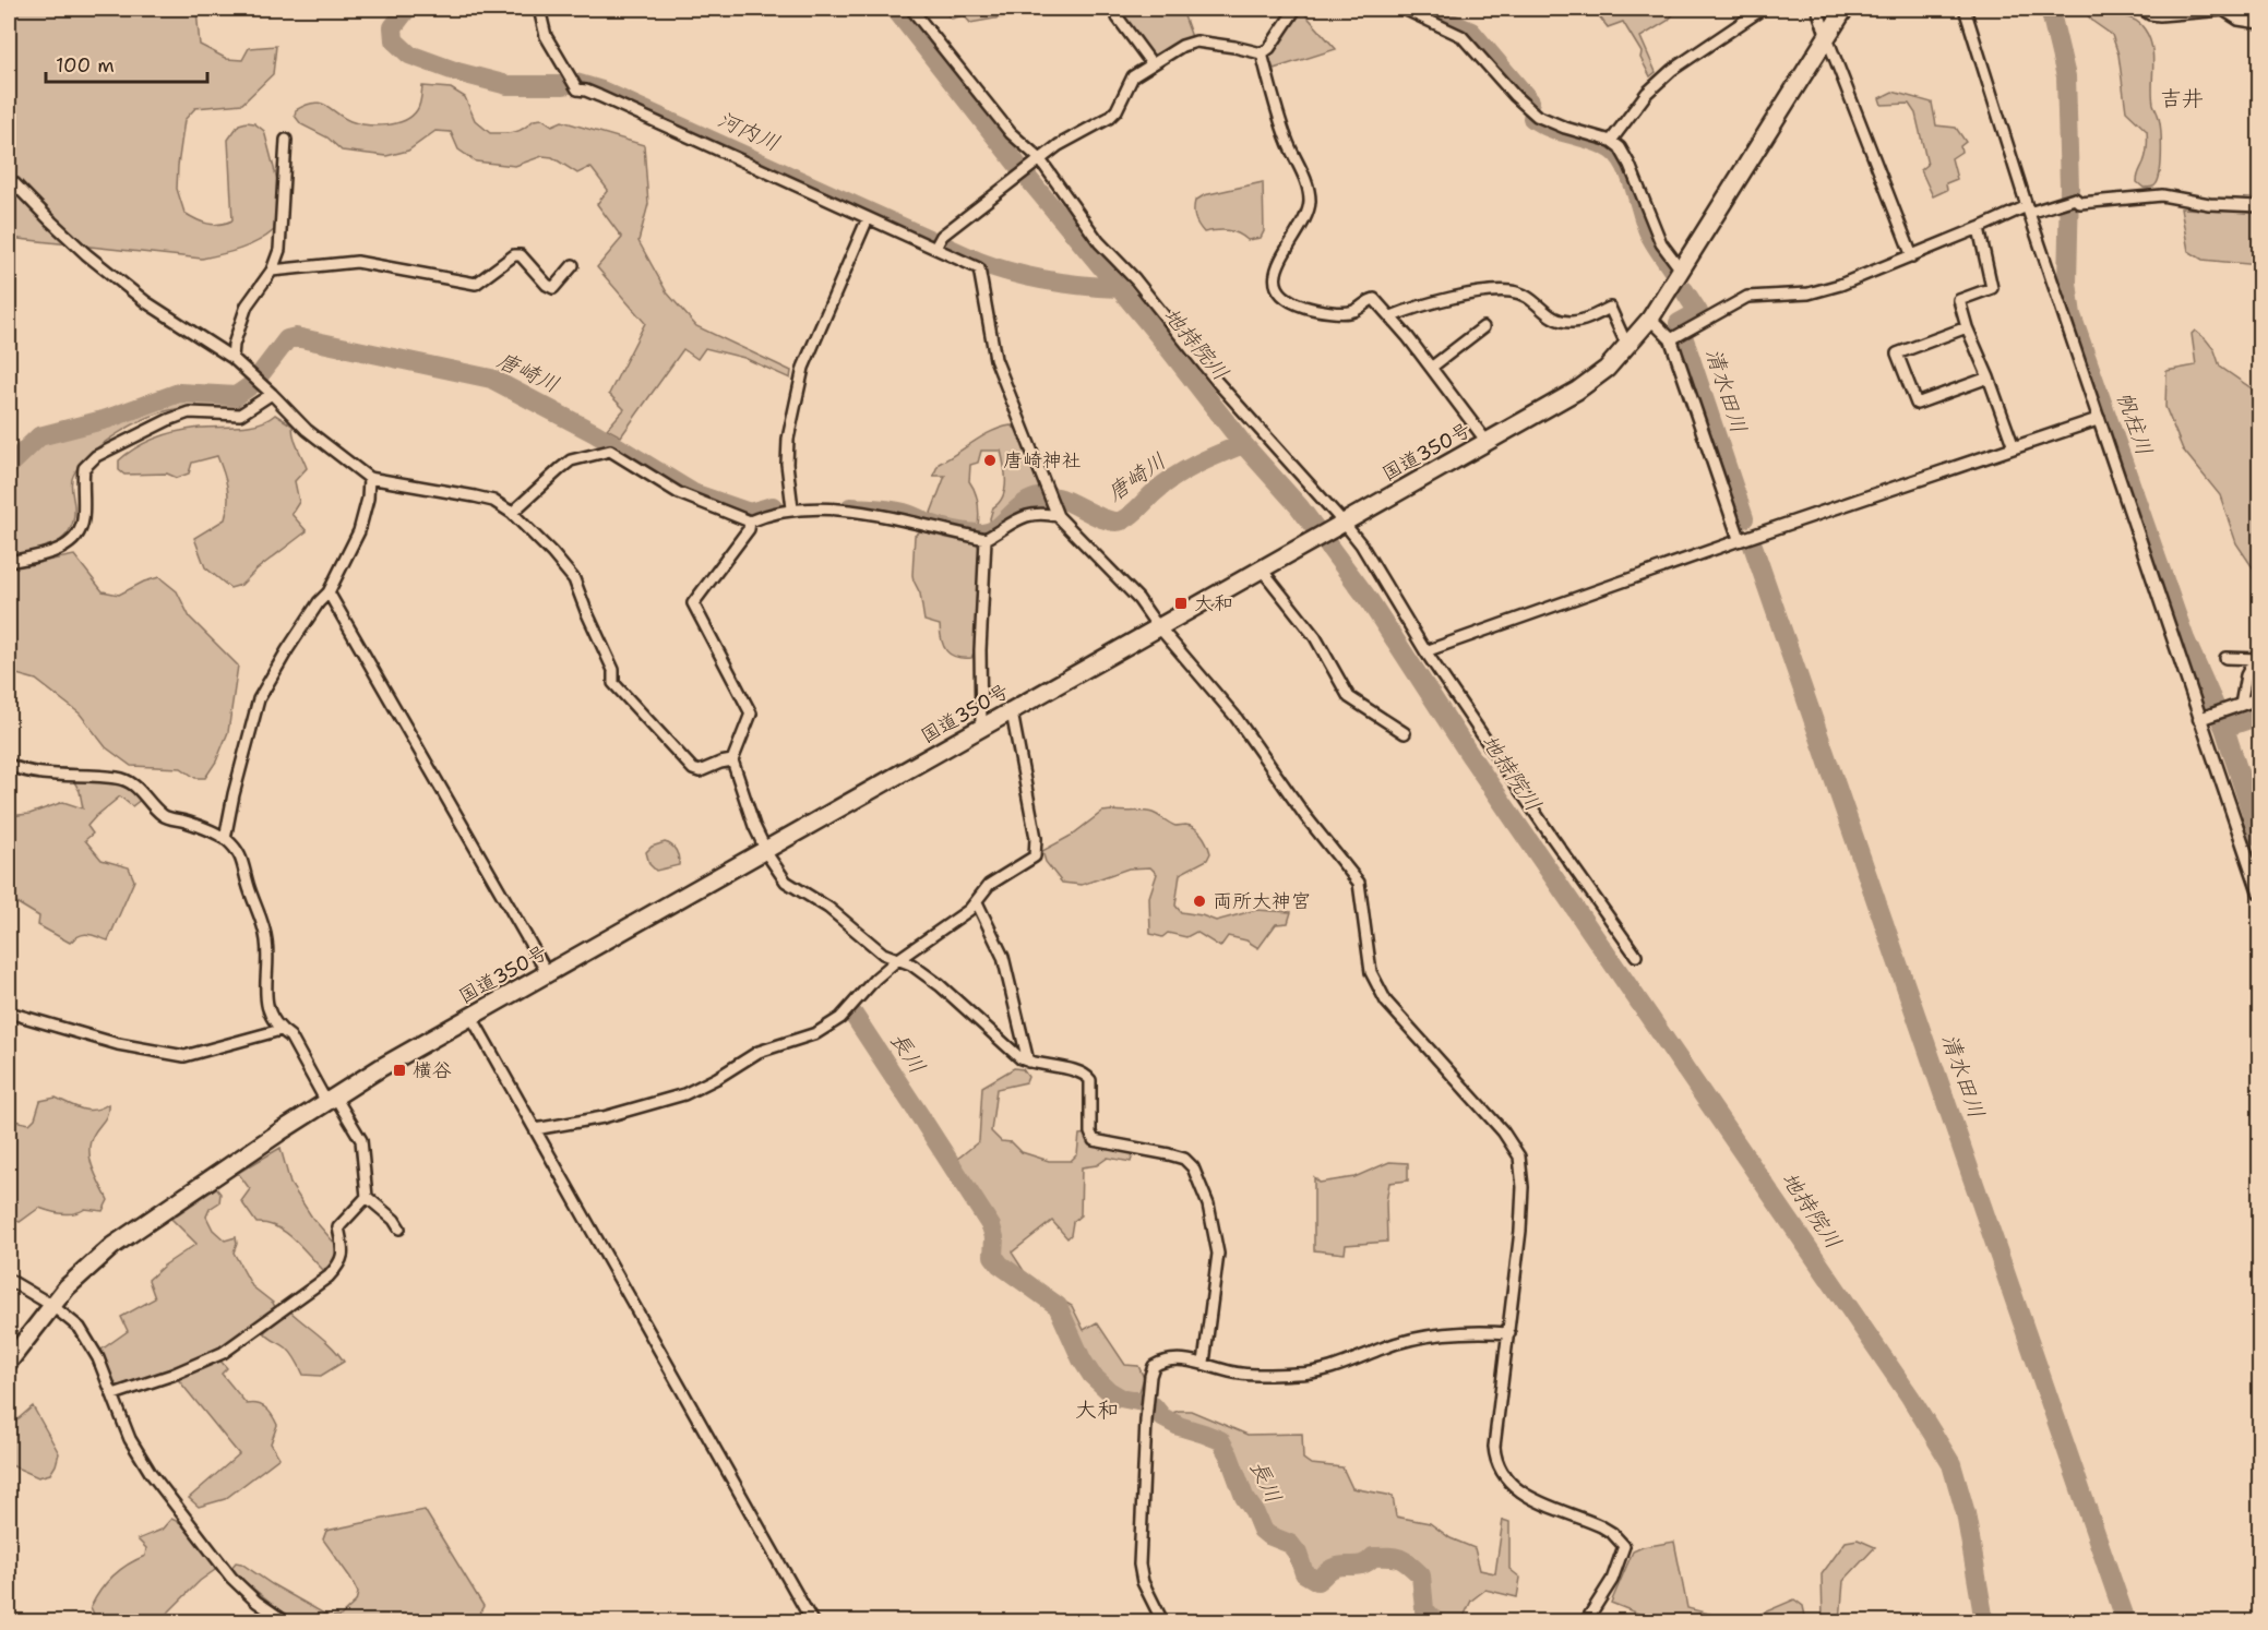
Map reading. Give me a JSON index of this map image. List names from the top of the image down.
{
  "streets": {
    "highway": ["国道350号"]
  },
  "districts": ["吉井", "大和"],
  "water": [
    "河内川",
    "地持院川",
    "唐崎川",
    "清水田川",
    "帆柱川",
    "長川"
  ],
  "places": {
    "other": ["唐崎神社", "両所大神宮"],
    "transit": ["大和", "横谷"]
  },
  "scale_bar": "100 m"
}
